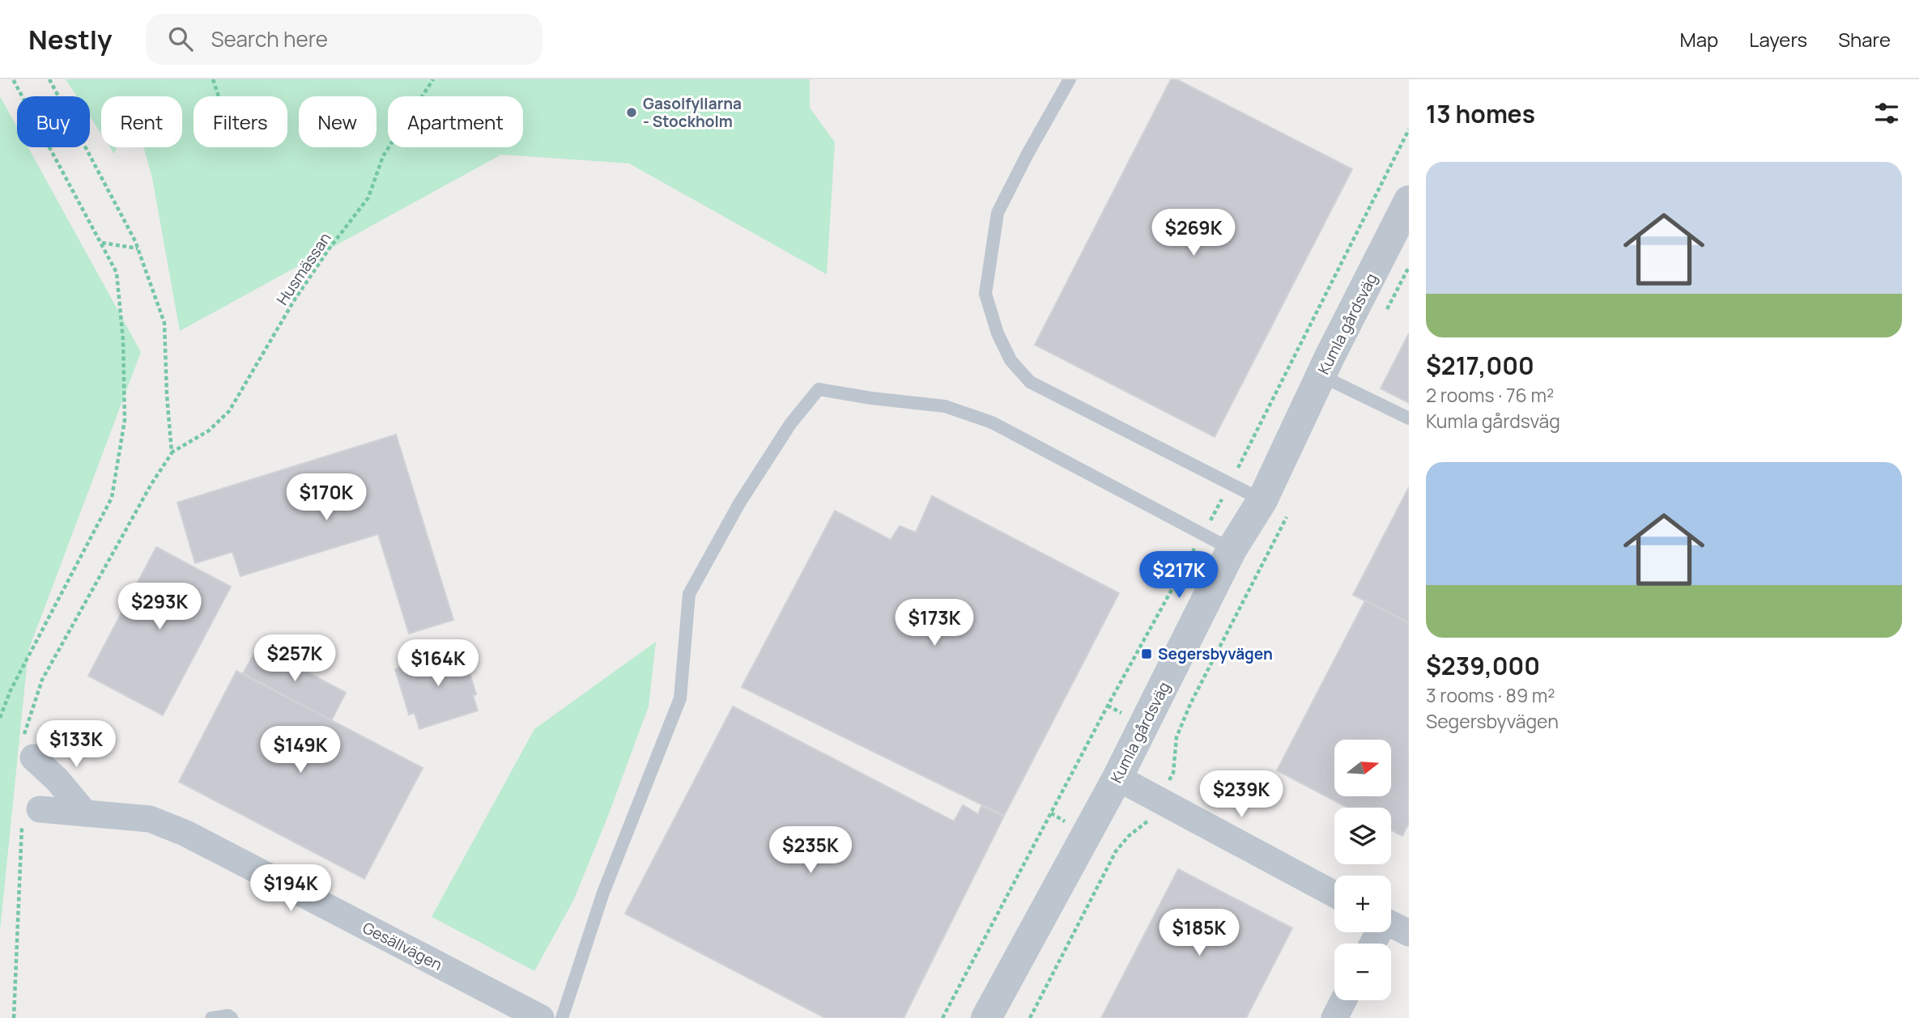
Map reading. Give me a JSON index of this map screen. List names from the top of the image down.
{
  "streets": {
    "street": ["Kumla gårdsväg", "Gesällvägen"],
    "path": ["Husmässan"]
  },
  "places": {
    "other": ["Gasolfyllarna - Stockholm"],
    "transit": ["Segersbyvägen"]
  },
  "north": "right",
  "page": {
    "header": "Nestly",
    "search": "Search here",
    "nav": ["Map", "Layers", "Share"],
    "heading": "13 homes",
    "chip": [
      "Buy",
      "Rent",
      "Filters",
      "New",
      "Apartment"
    ],
    "list": [
      {
        "name": "$217,000",
        "note": "2 rooms · 76 m² · Kumla gårdsväg"
      },
      {
        "name": "$239,000",
        "note": "3 rooms · 89 m² · Segersbyvägen"
      }
    ],
    "price": [
      "$269K",
      "$170K",
      "$217K",
      "$293K",
      "$173K",
      "$257K",
      "$164K",
      "$133K",
      "$149K",
      "$239K",
      "$235K",
      "$194K",
      "$185K"
    ],
    "map_buttons": ["+", "−"]
  }
}
